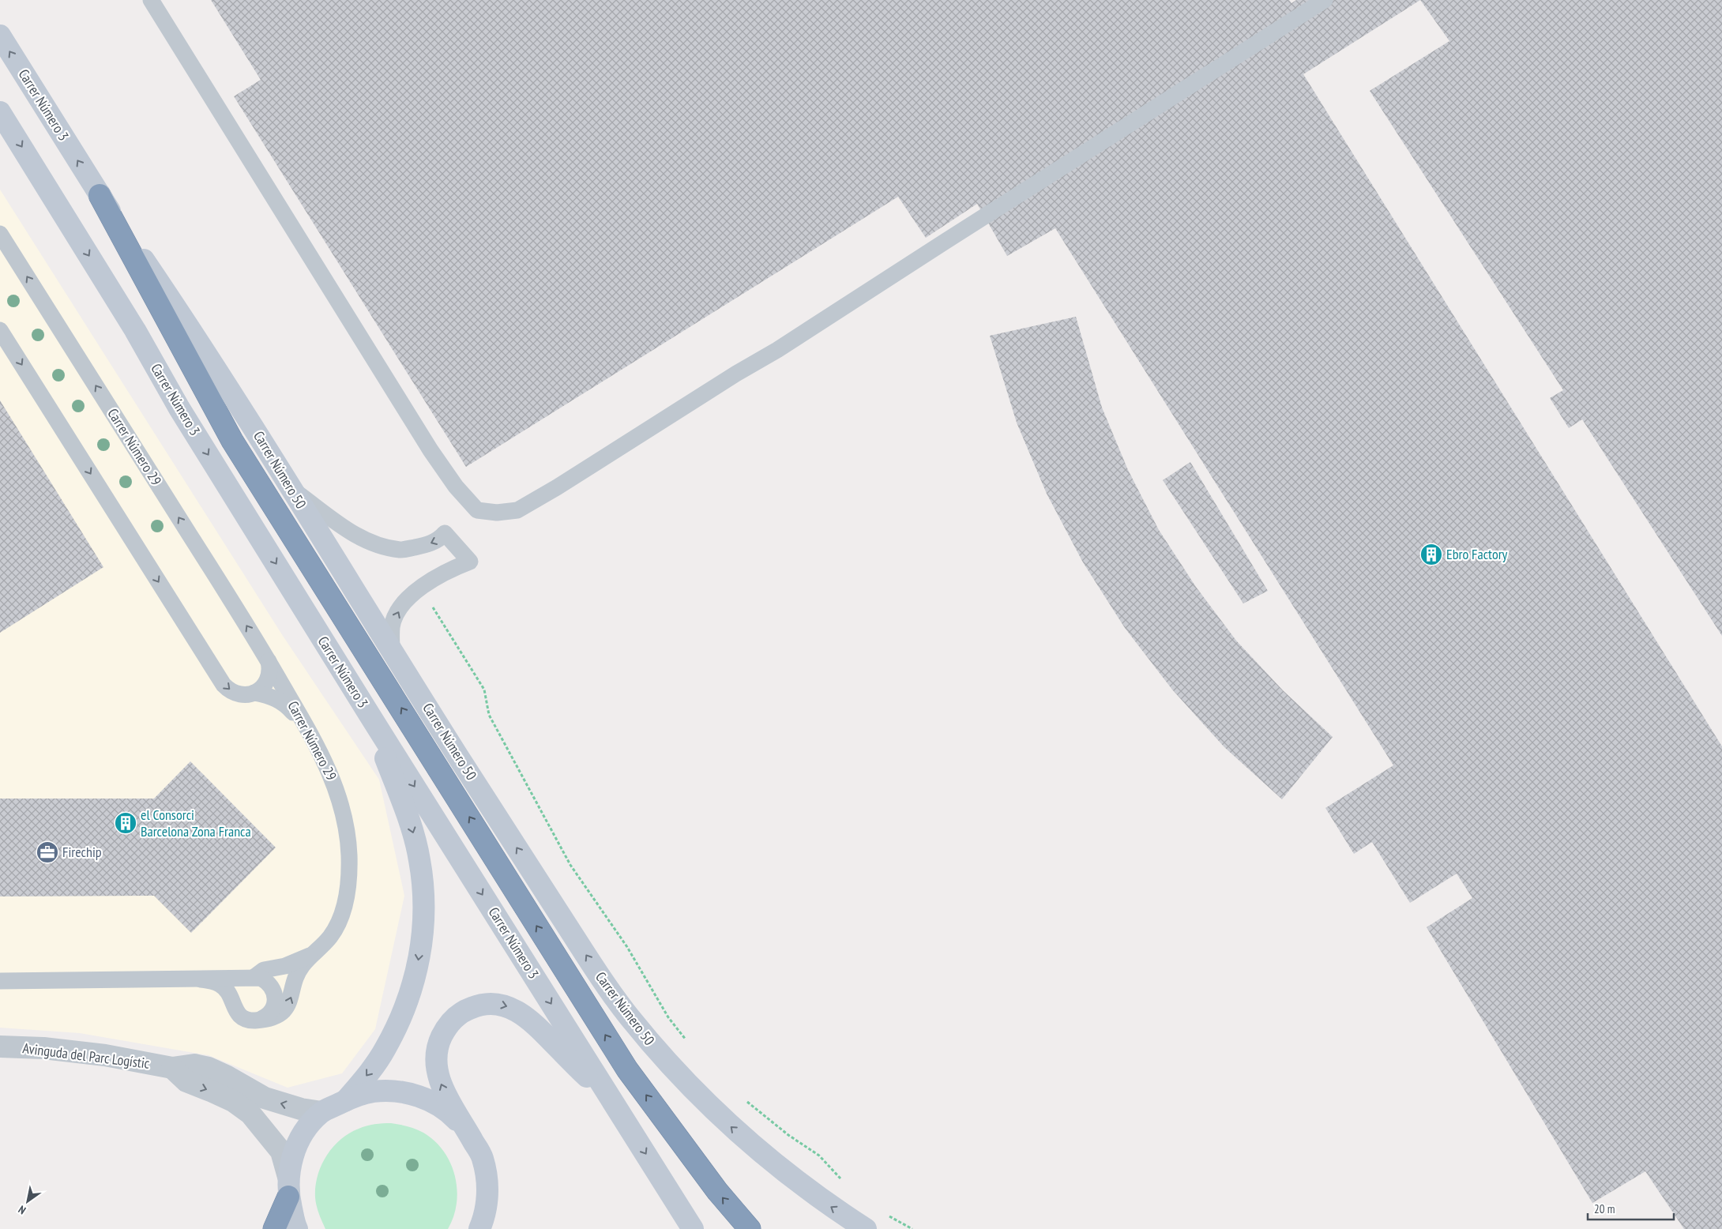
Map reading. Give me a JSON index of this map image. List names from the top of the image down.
{
  "streets": {
    "main road": ["Carrer Número 3", "Carrer Número 50"],
    "street": ["Avinguda del Parc Logístic"],
    "lane": ["Carrer Número 29"]
  },
  "crossings": [
    ["Carrer Número 3", "Carrer Número 50"]
  ],
  "one_way": ["Carrer Número 50", "Avinguda del Parc Logístic"],
  "places": {
    "building": ["Ebro Factory", "el Consorci Barcelona Zona Franca"],
    "office": ["Firechip"]
  },
  "scale_bar": "20 m",
  "north": "bottom left"
}
